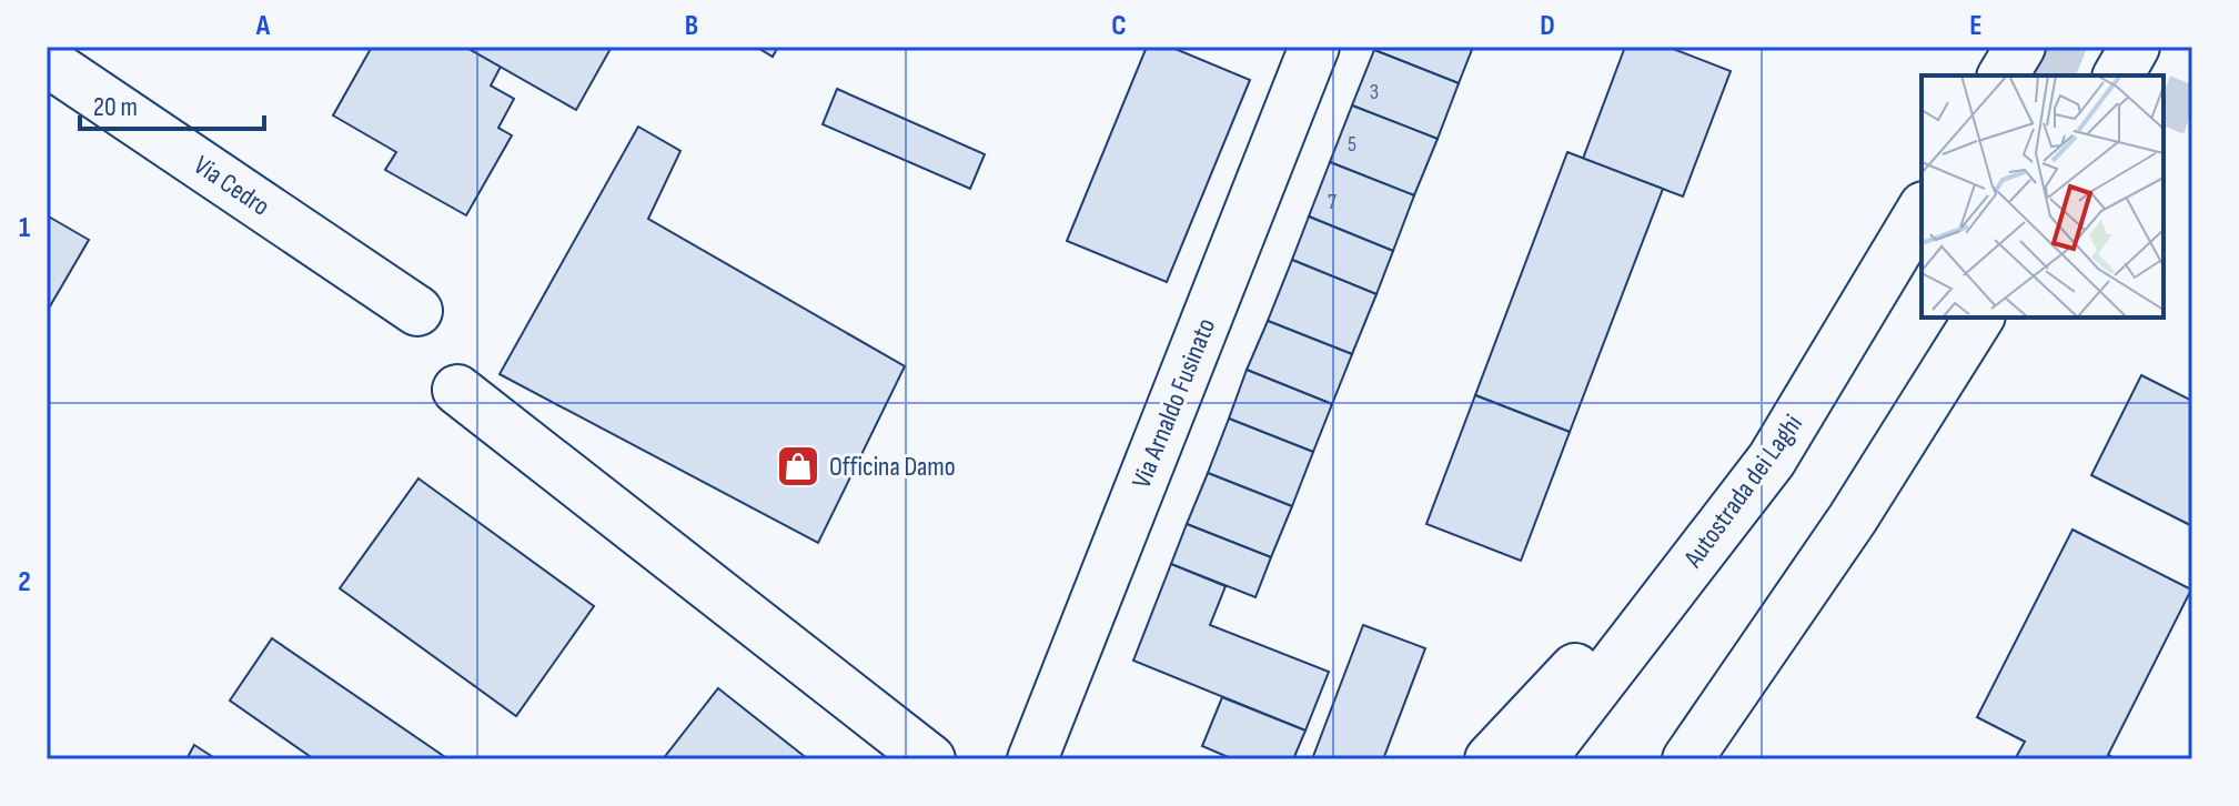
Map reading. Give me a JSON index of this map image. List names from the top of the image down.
{
  "streets": {
    "main road": ["Via Cedro", "Via Arnaldo Fusinato", "Autostrada dei Laghi"]
  },
  "places": {
    "shop": ["Officina Damo"]
  },
  "house_numbers": ["3", "5", "7"],
  "scale_bar": "20 m",
  "grid": {
    "columns": [
      "A",
      "B",
      "C",
      "D",
      "E"
    ],
    "rows": ["1", "2"]
  }
}
